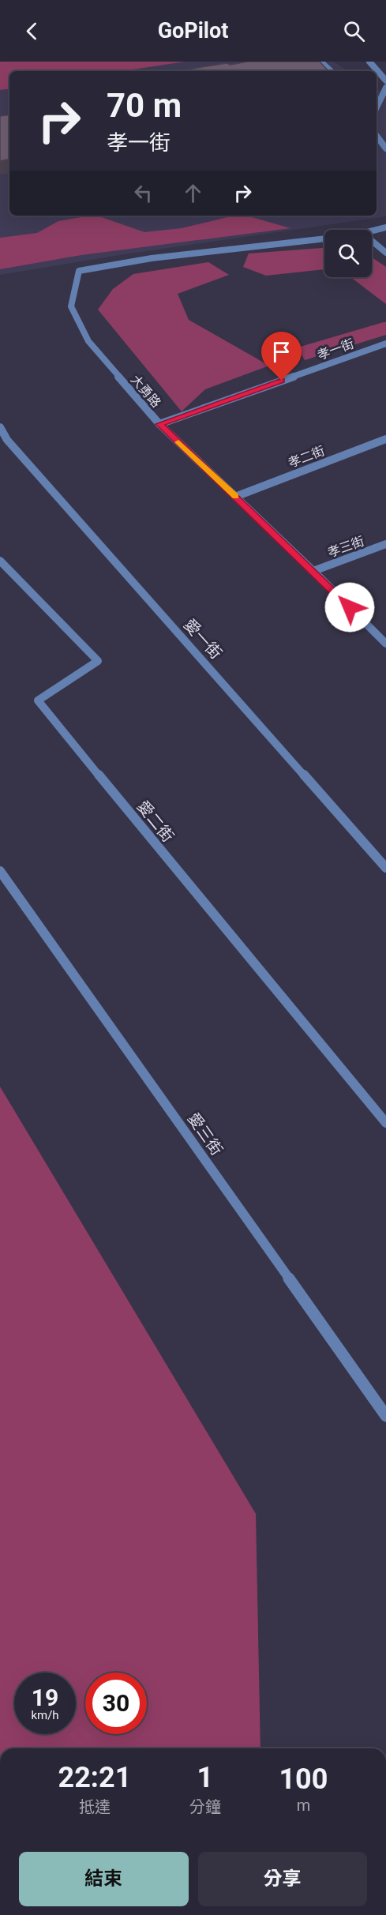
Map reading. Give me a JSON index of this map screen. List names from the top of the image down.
{
  "streets": {
    "street": [
      "孝一街",
      "大勇路",
      "孝二街",
      "孝三街",
      "愛一街",
      "愛二街",
      "愛三街"
    ]
  },
  "crossings": [
    ["孝一街", "大勇路"],
    ["大勇路", "孝二街"],
    ["大勇路", "孝三街"]
  ],
  "page": {
    "header": "GoPilot",
    "turn": ["70 m", "孝一街"],
    "speed": "19 km/h",
    "limit": "30",
    "eta": [
      "22:21",
      "抵達",
      "1",
      "分鐘",
      "100",
      "m"
    ],
    "buttons": ["結束", "分享"]
  }
}
